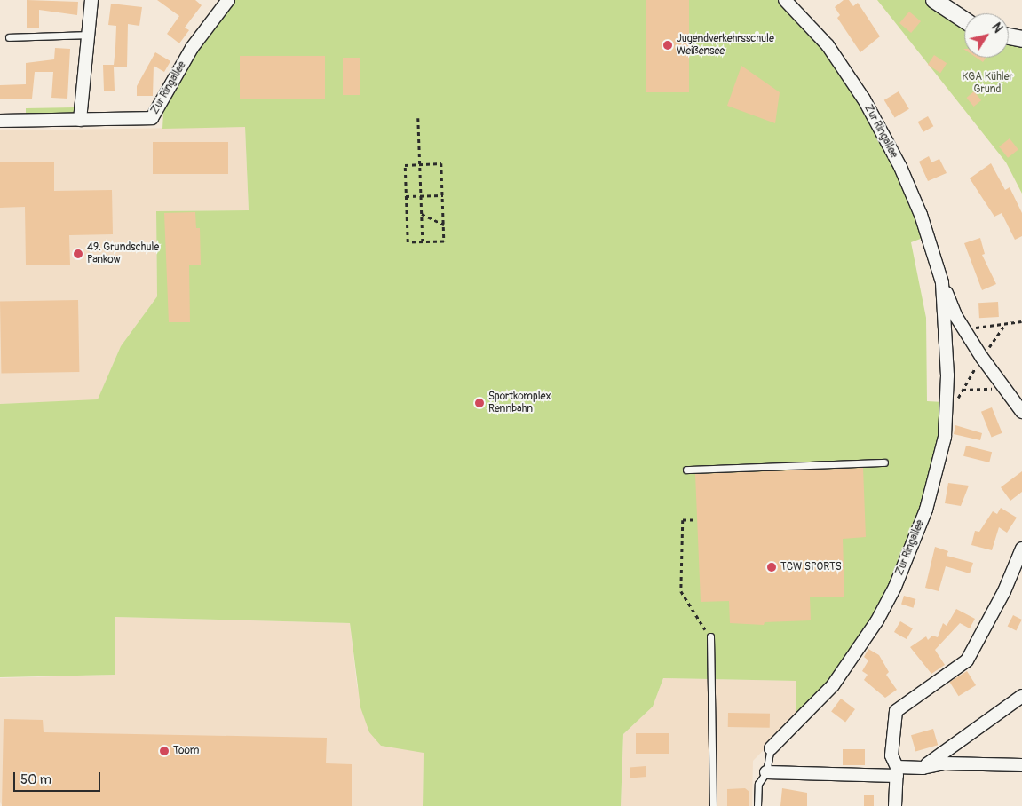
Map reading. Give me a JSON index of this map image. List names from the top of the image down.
{
  "streets": {
    "street": ["Zur Ringallee"]
  },
  "parks": ["KGA Kühler Grund"],
  "places": [
    "Jugendverkehrsschule Weißensee",
    "49. Grundschule Pankow",
    "Sportkomplex Rennbahn",
    "TCW SPORTS",
    "Toom"
  ],
  "scale_bar": "50 m",
  "north": "top right"
}
